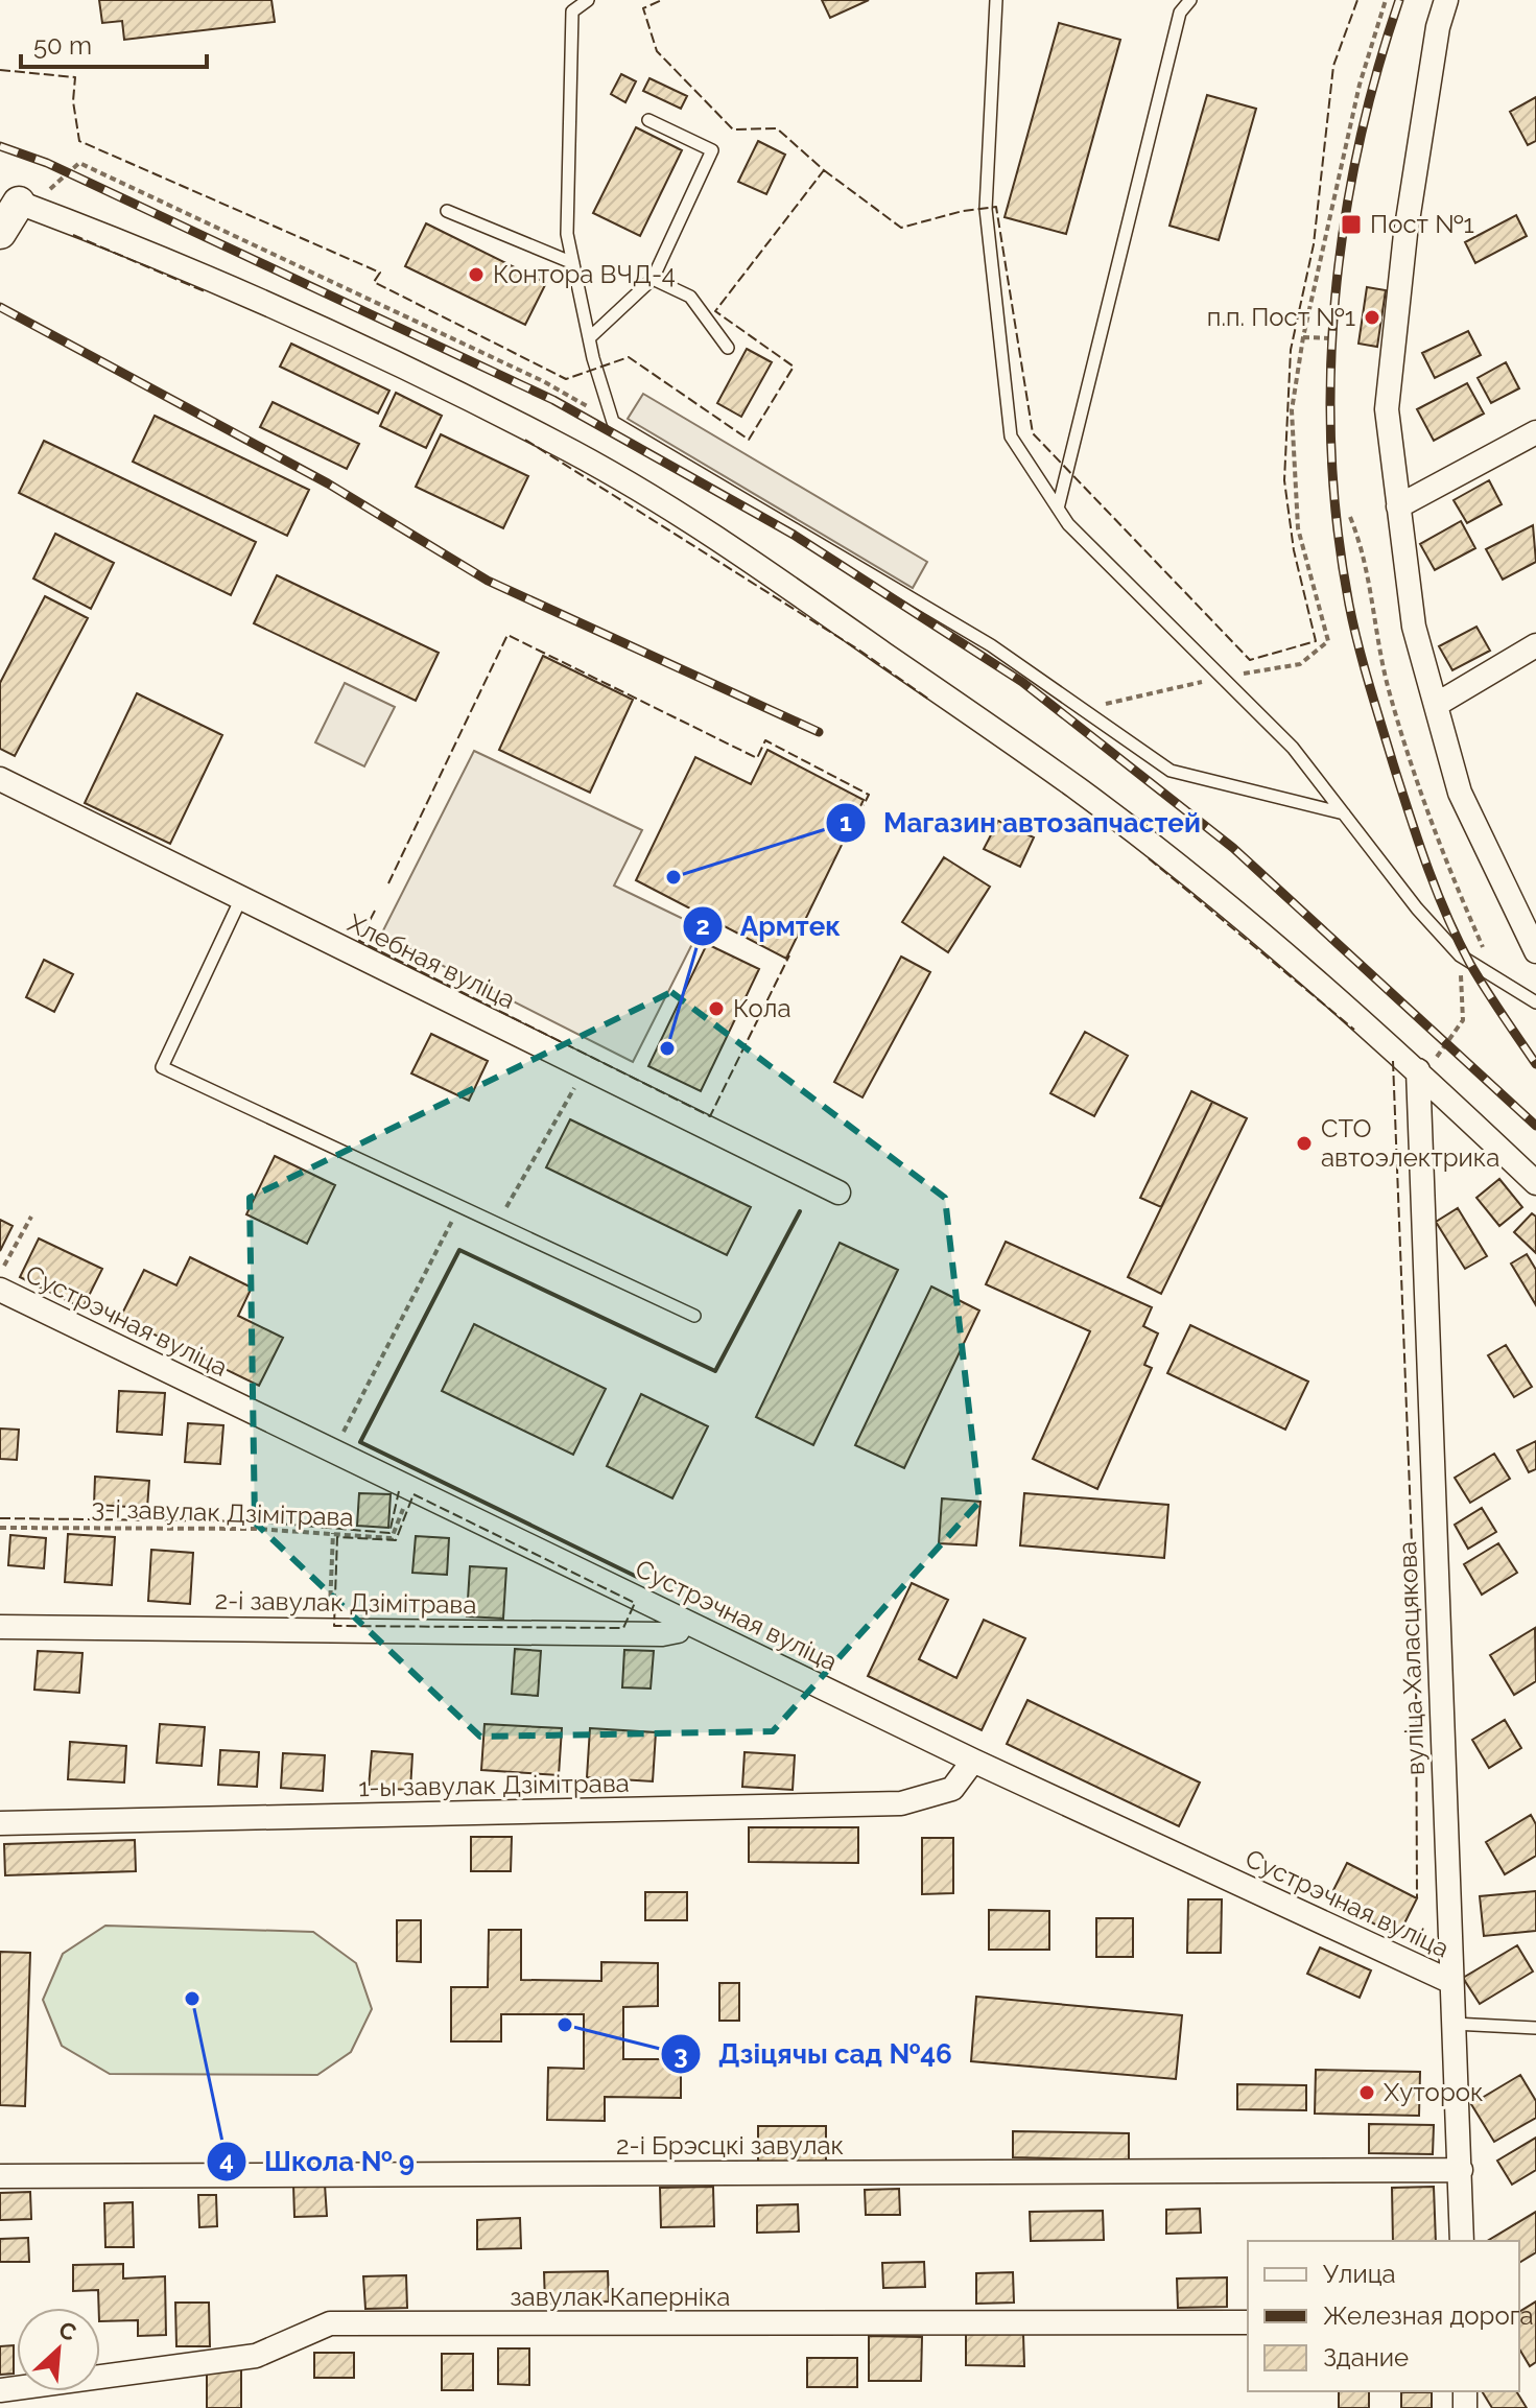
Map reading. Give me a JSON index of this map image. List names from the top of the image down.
{
  "streets": {
    "street": [
      "Хлебная вуліца",
      "Сустрэчная вуліца",
      "2-і завулак Дзімітрава",
      "вуліца Халасцякова",
      "1-ы завулак Дзімітрава",
      "2-і Брэсцкі завулак",
      "завулак Каперніка"
    ],
    "path": ["3-і завулак Дзімітрава"]
  },
  "crossings": [
    ["Сустрэчная вуліца", "3-і завулак Дзімітрава"],
    ["Сустрэчная вуліца", "2-і завулак Дзімітрава"],
    ["Сустрэчная вуліца", "вуліца Халасцякова"],
    ["Сустрэчная вуліца", "1-ы завулак Дзімітрава"],
    ["вуліца Халасцякова", "2-і Брэсцкі завулак"]
  ],
  "places": {
    "transit": ["Пост №1"],
    "other": [
      "Контора ВЧД-4",
      "п.п. Пост №1",
      "Магазин автозапчастей",
      "Кола",
      "Армтек",
      "СТО автоэлектрика",
      "Школа № 9",
      "Дзіцячы сад №46",
      "Хуторок"
    ]
  },
  "legend": ["Улица", "Железная дорога", "Здание"],
  "scale_bar": "50 m",
  "north": "top right"
}
